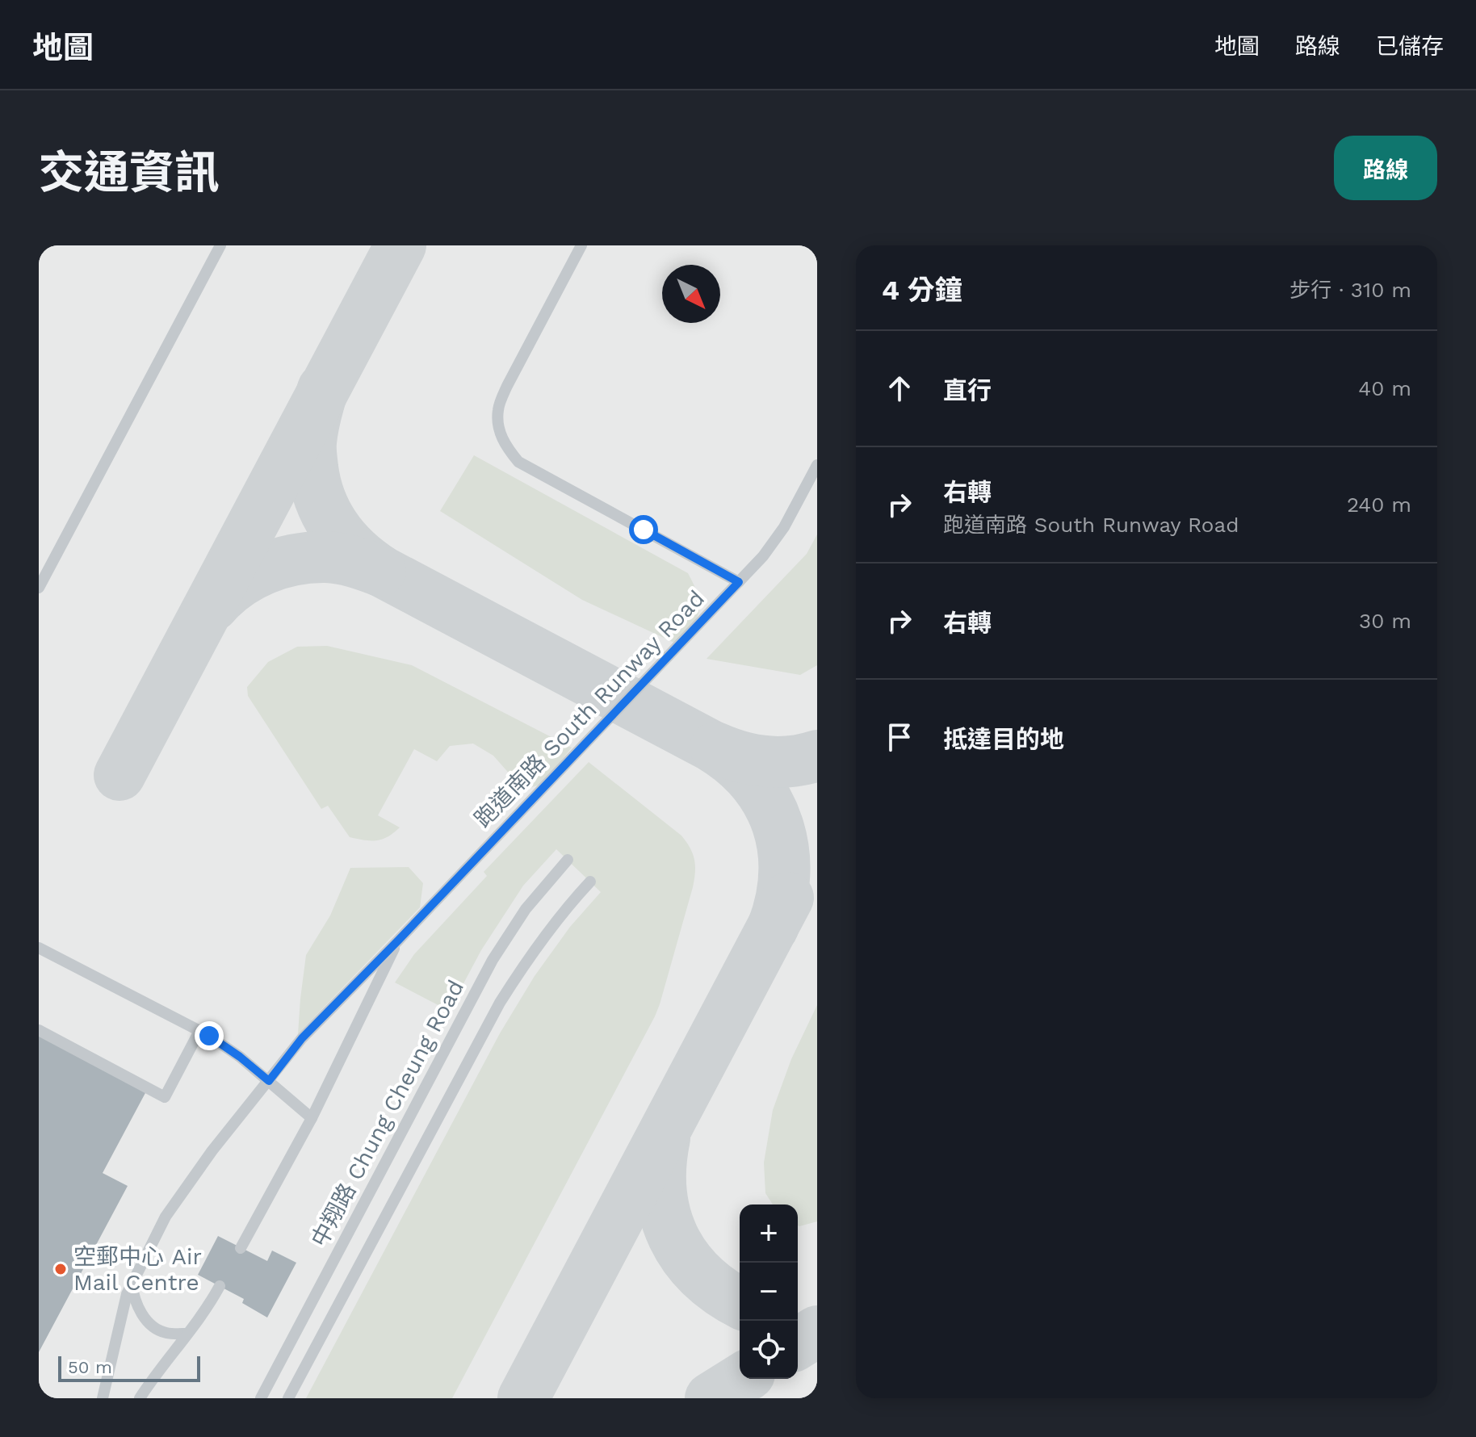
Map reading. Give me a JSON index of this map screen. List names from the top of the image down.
{
  "streets": {
    "lane": ["跑道南路 South Runway Road", "中翔路 Chung Cheung Road"]
  },
  "places": ["空郵中心 Air Mail Centre"],
  "scale_bar": "50 m",
  "north": "bottom right",
  "page": {
    "header": "地圖",
    "nav": ["地圖", "路線", "已儲存"],
    "title": "交通資訊",
    "buttons": "路線",
    "heading": ["4 分鐘", "步行 · 310 m"],
    "list": [
      ["直行", "40 m"],
      ["右轉", "跑道南路 South Runway Road", "240 m"],
      ["右轉", "30 m"],
      "抵達目的地"
    ],
    "map_buttons": ["+", "−"],
    "scale": "50 m"
  }
}
